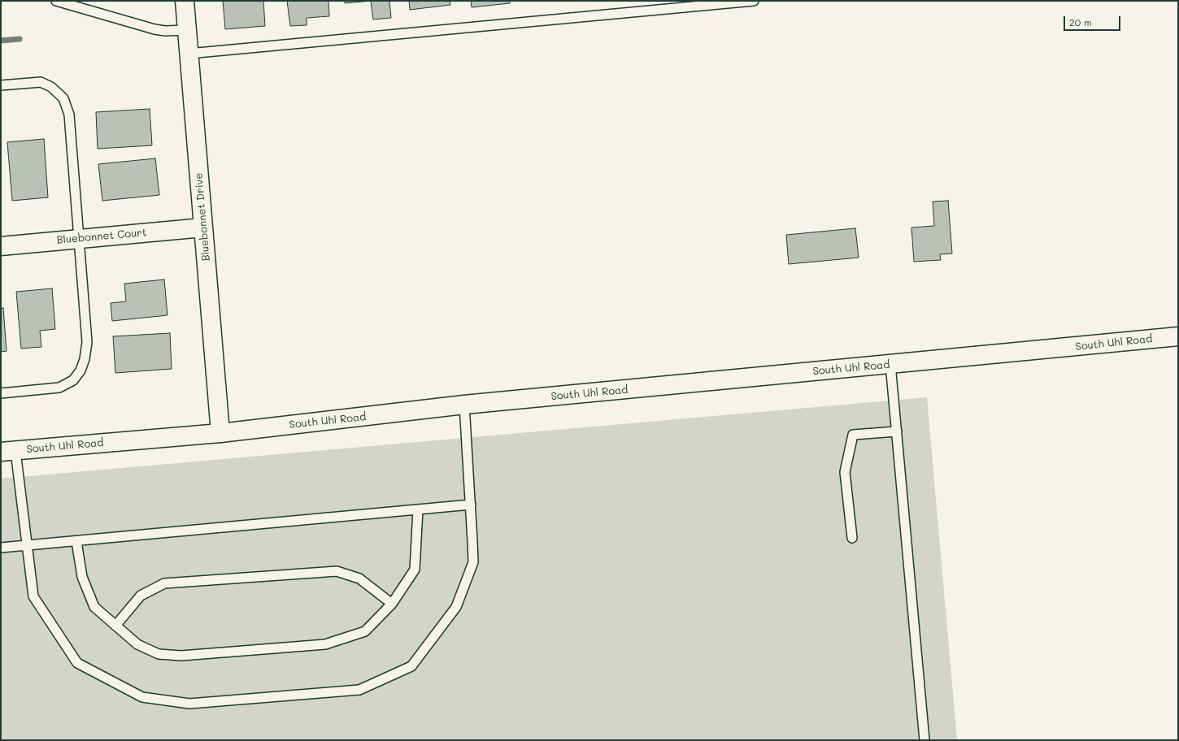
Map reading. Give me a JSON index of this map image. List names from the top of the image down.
{
  "streets": {
    "main road": ["Bluebonnet Drive", "Bluebonnet Court", "South Uhl Road"]
  },
  "crossings": [
    ["Bluebonnet Drive", "Bluebonnet Court"],
    ["Bluebonnet Drive", "South Uhl Road"]
  ],
  "scale_bar": "20 m"
}
